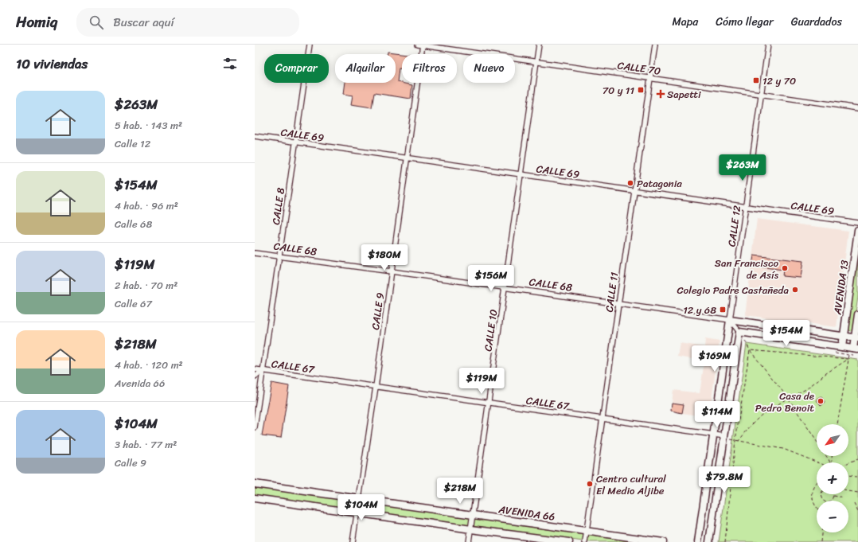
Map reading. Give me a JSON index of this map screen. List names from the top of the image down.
{
  "streets": {
    "main road": [
      "CALLE 12",
      "CALLE 68",
      "AVENIDA 13",
      "AVENIDA 66"
    ],
    "street": [
      "CALLE 70",
      "CALLE 69",
      "CALLE 8",
      "CALLE 11",
      "CALLE 9",
      "CALLE 10",
      "CALLE 67"
    ]
  },
  "crossings": [
    ["CALLE 70", "CALLE 12"],
    ["CALLE 70", "CALLE 11"],
    ["CALLE 70", "CALLE 9"],
    ["CALLE 70", "CALLE 10"],
    ["CALLE 69", "CALLE 8"],
    ["CALLE 69", "CALLE 12"],
    ["CALLE 69", "CALLE 11"],
    ["CALLE 69", "CALLE 9"],
    ["CALLE 69", "CALLE 10"],
    ["CALLE 8", "CALLE 68"],
    ["CALLE 8", "CALLE 67"],
    ["CALLE 12", "CALLE 68"],
    ["CALLE 12", "CALLE 67"],
    ["CALLE 68", "AVENIDA 13"],
    ["CALLE 68", "CALLE 11"],
    ["CALLE 68", "CALLE 9"],
    ["CALLE 68", "CALLE 10"],
    ["CALLE 11", "CALLE 67"],
    ["CALLE 11", "AVENIDA 66"],
    ["CALLE 9", "CALLE 67"],
    ["CALLE 9", "AVENIDA 66"],
    ["CALLE 10", "CALLE 67"],
    ["CALLE 10", "AVENIDA 66"]
  ],
  "places": {
    "transit": ["12 y 70", "70 y 11", "12 y 68"],
    "health": ["Sapetti"],
    "other": [
      "Patagonia",
      "San Francisco de Asís",
      "Colegio Padre Castañeda",
      "Casa de Pedro Benoit",
      "Centro cultural El Medio Aljibe"
    ]
  },
  "north": "bottom left",
  "page": {
    "header": "Homiq",
    "search": "Buscar aquí",
    "nav": ["Mapa", "Cómo llegar", "Guardados"],
    "heading": "10 viviendas",
    "chip": [
      "Comprar",
      "Alquilar",
      "Filtros",
      "Nuevo"
    ],
    "list": [
      {
        "name": "$263M",
        "note": "5 hab. · 143 m² · Calle 12"
      },
      {
        "name": "$154M",
        "note": "4 hab. · 96 m² · Calle 68"
      },
      {
        "name": "$119M",
        "note": "2 hab. · 70 m² · Calle 67"
      },
      {
        "name": "$218M",
        "note": "4 hab. · 120 m² · Avenida 66"
      },
      {
        "name": "$104M",
        "note": "3 hab. · 77 m² · Calle 9"
      }
    ],
    "price": [
      "$263M",
      "$180M",
      "$156M",
      "$154M",
      "$169M",
      "$119M",
      "$114M",
      "$79.8M",
      "$218M",
      "$104M"
    ],
    "map_buttons": ["+", "−"]
  }
}
